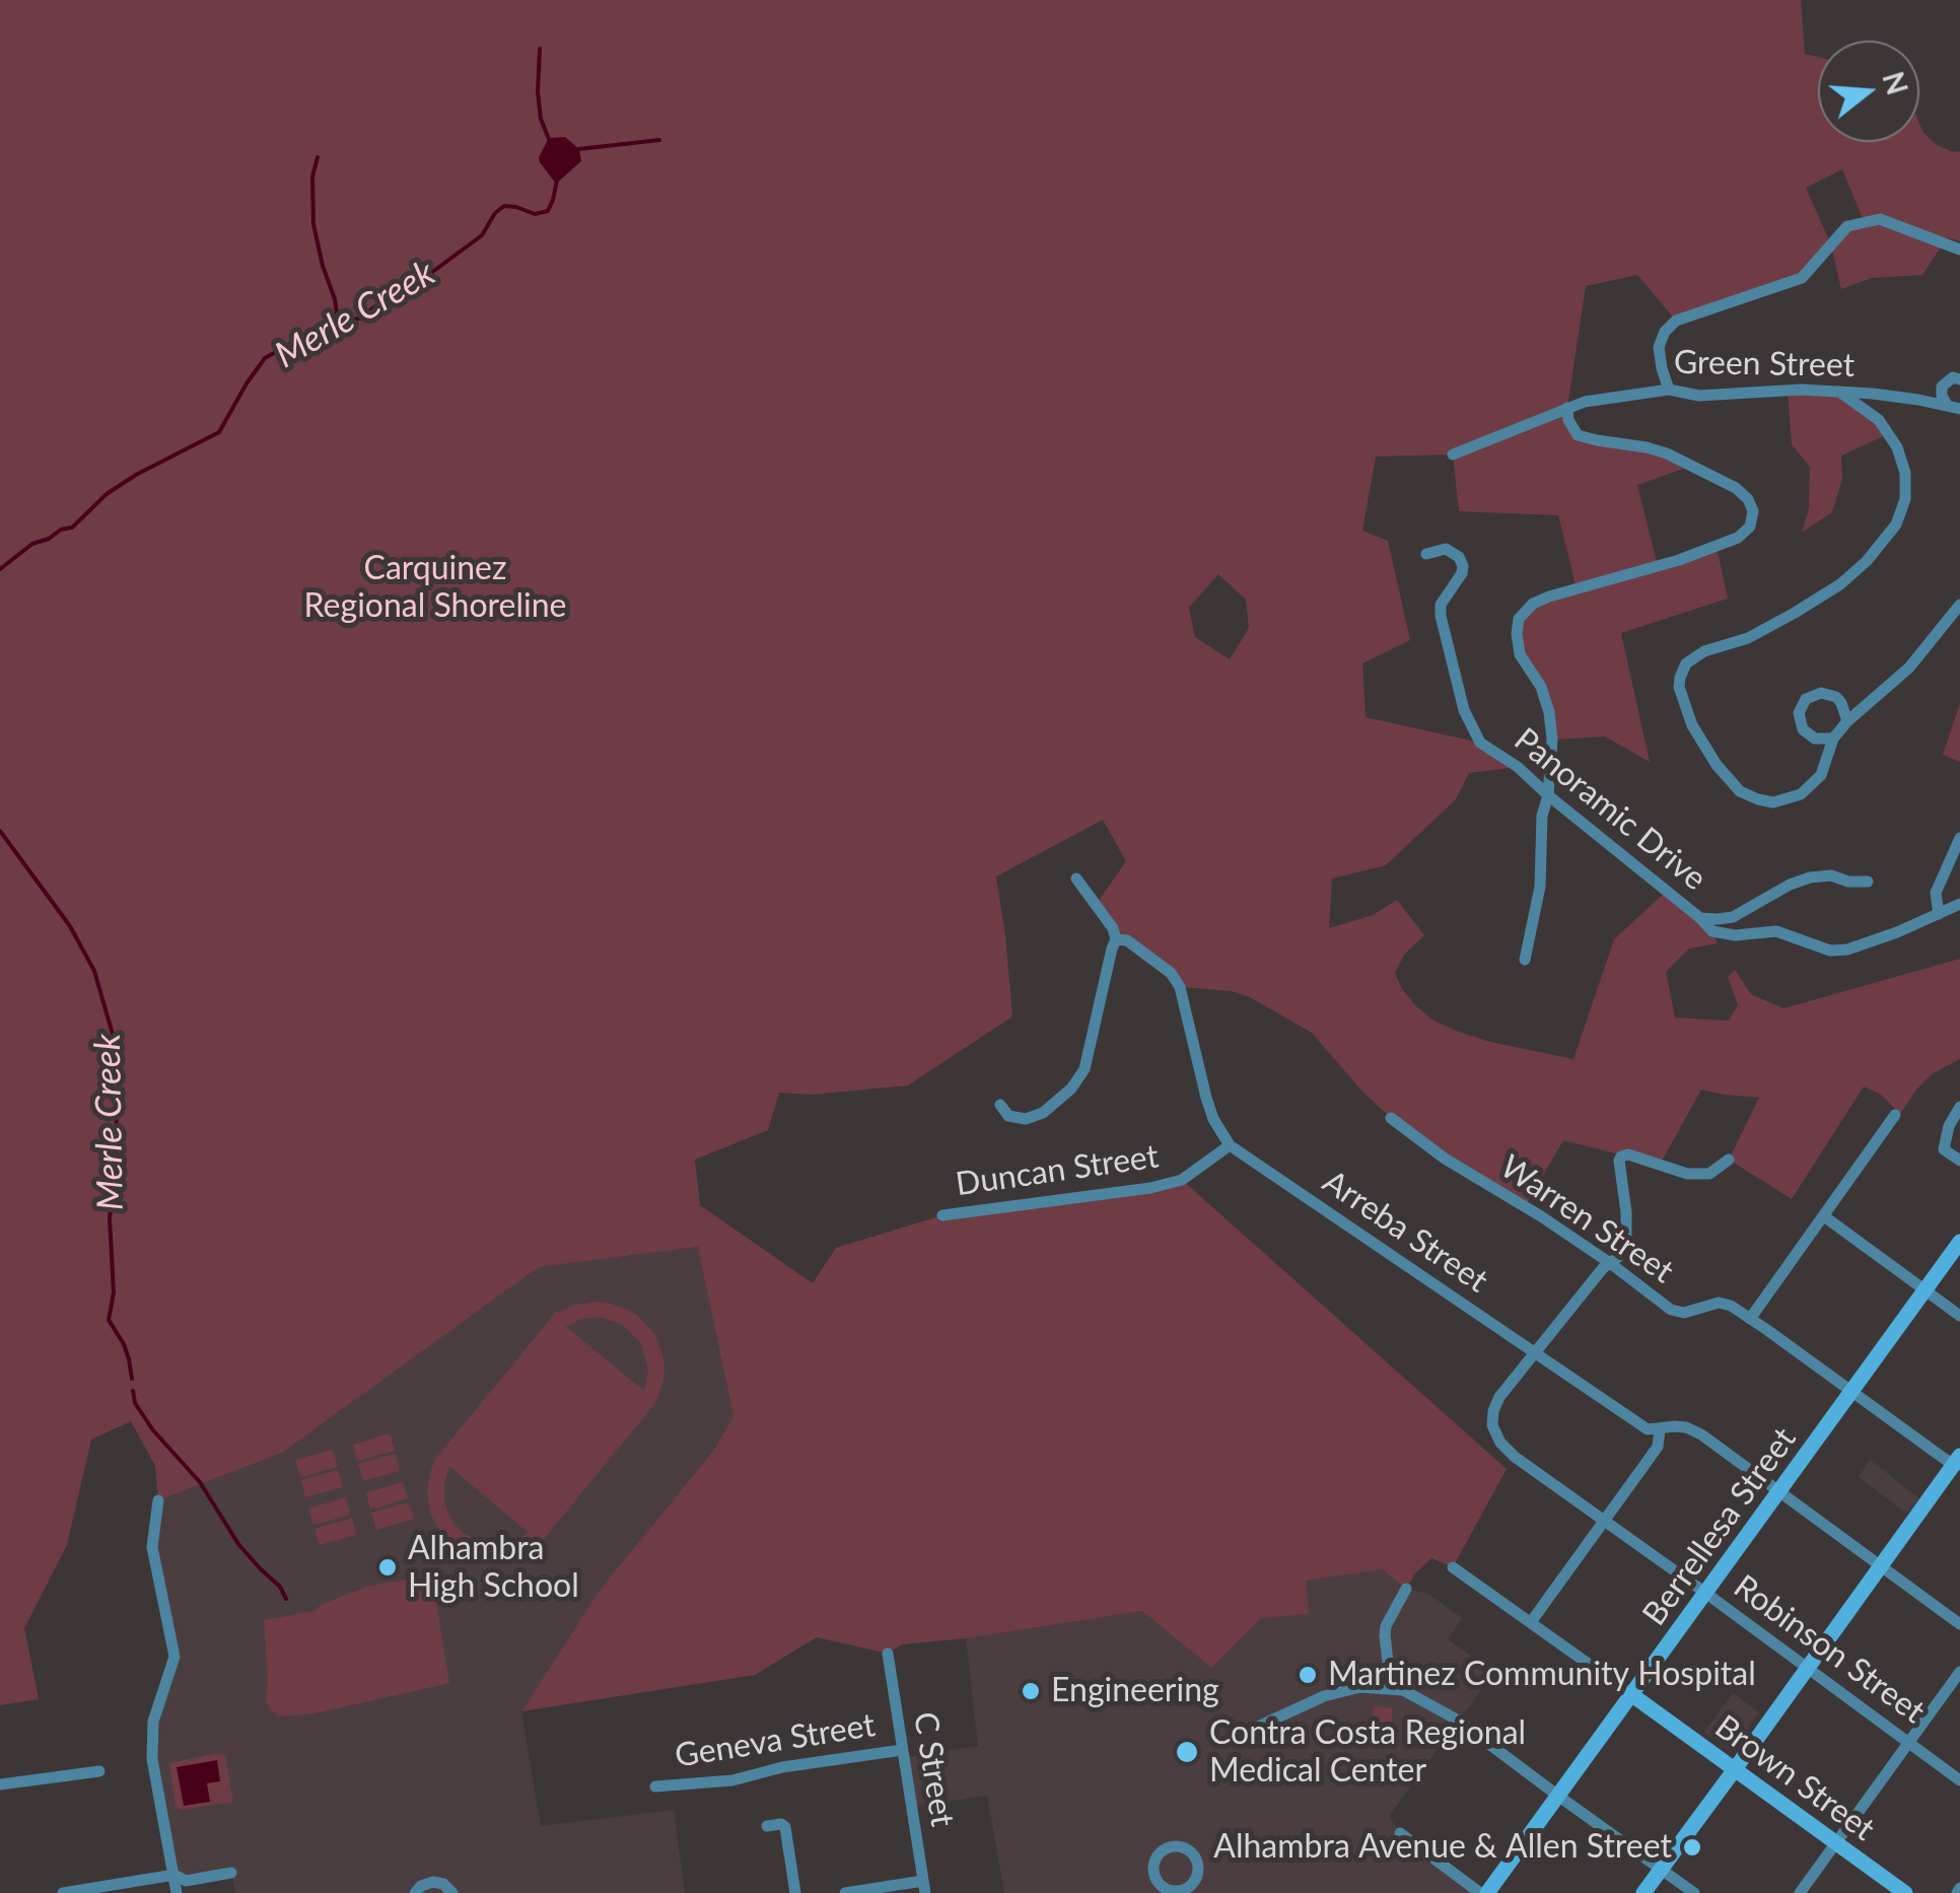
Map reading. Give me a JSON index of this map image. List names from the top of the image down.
{
  "streets": {
    "main road": ["Berrellesa Street", "Brown Street"],
    "street": [
      "Green Street",
      "Panoramic Drive",
      "Duncan Street",
      "Warren Street",
      "Arreba Street",
      "Robinson Street",
      "Geneva Street",
      "C Street"
    ]
  },
  "crossings": [
    ["Duncan Street", "Arreba Street"],
    ["Warren Street", "Berrellesa Street"],
    ["Warren Street", "Robinson Street"],
    ["Arreba Street", "Berrellesa Street"],
    ["Arreba Street", "Robinson Street"],
    ["Berrellesa Street", "Robinson Street"],
    ["Berrellesa Street", "Brown Street"],
    ["Geneva Street", "C Street"]
  ],
  "water": ["Merle Creek"],
  "parks": ["Carquinez Regional Shoreline"],
  "places": [
    "Alhambra High School",
    "Martinez Community Hospital",
    "Engineering",
    "Contra Costa Regional Medical Center",
    "Alhambra Avenue & Allen Street"
  ],
  "north": "right"
}
